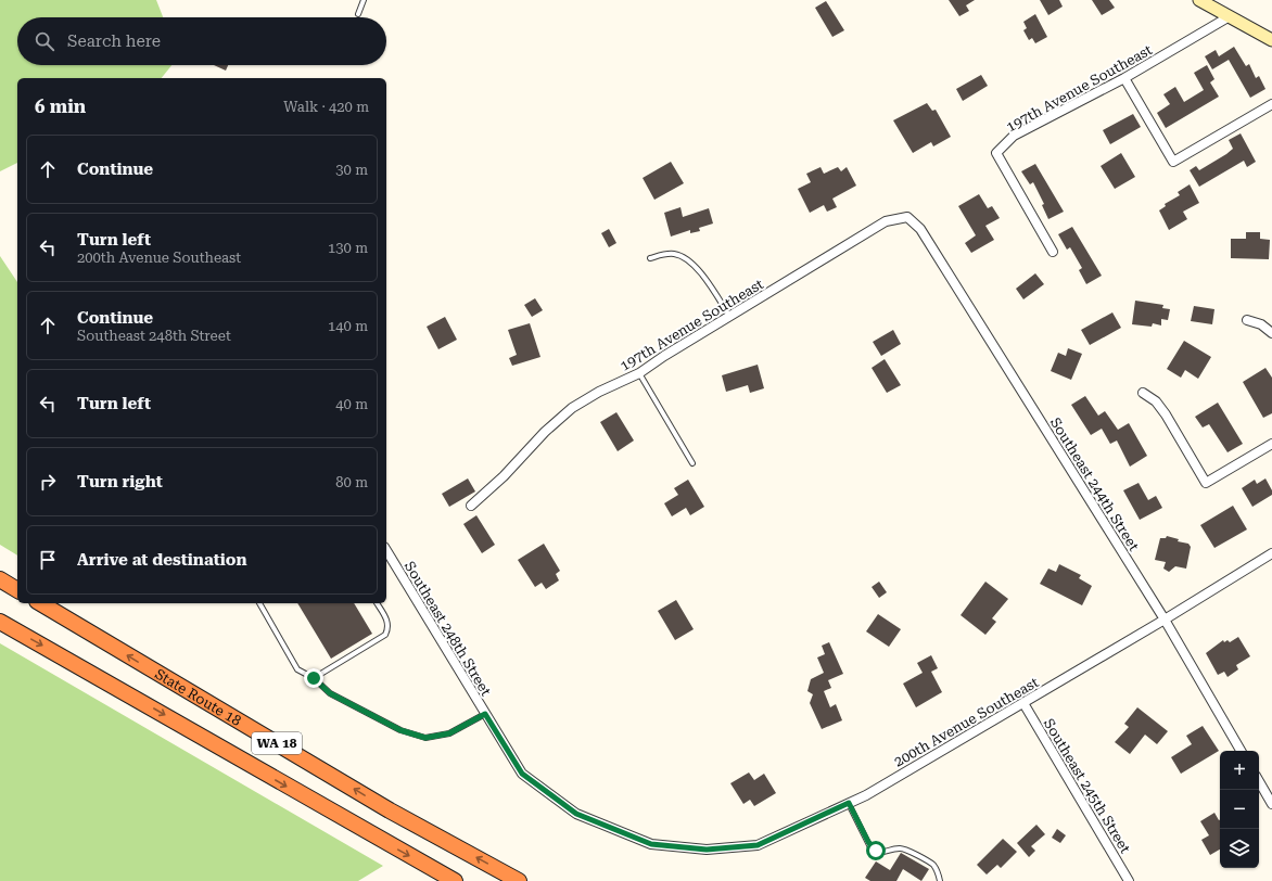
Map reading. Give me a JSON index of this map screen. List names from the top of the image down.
{
  "streets": {
    "highway": ["State Route 18", "WA 18"],
    "street": [
      "197th Avenue Southeast",
      "Southeast 244th Street",
      "Southeast 248th Street",
      "200th Avenue Southeast",
      "Southeast 245th Street"
    ]
  },
  "crossings": [
    ["197th Avenue Southeast", "Southeast 244th Street"],
    ["Southeast 244th Street", "200th Avenue Southeast"],
    ["Southeast 248th Street", "200th Avenue Southeast"],
    ["200th Avenue Southeast", "Southeast 245th Street"]
  ],
  "page": {
    "search": "Search here",
    "heading": ["6 min", "Walk · 420 m"],
    "list": [
      ["Continue", "30 m"],
      ["Turn left", "200th Avenue Southeast", "130 m"],
      ["Continue", "Southeast 248th Street", "140 m"],
      ["Turn left", "40 m"],
      ["Turn right", "80 m"],
      "Arrive at destination"
    ],
    "map_buttons": ["+", "−"]
  }
}
